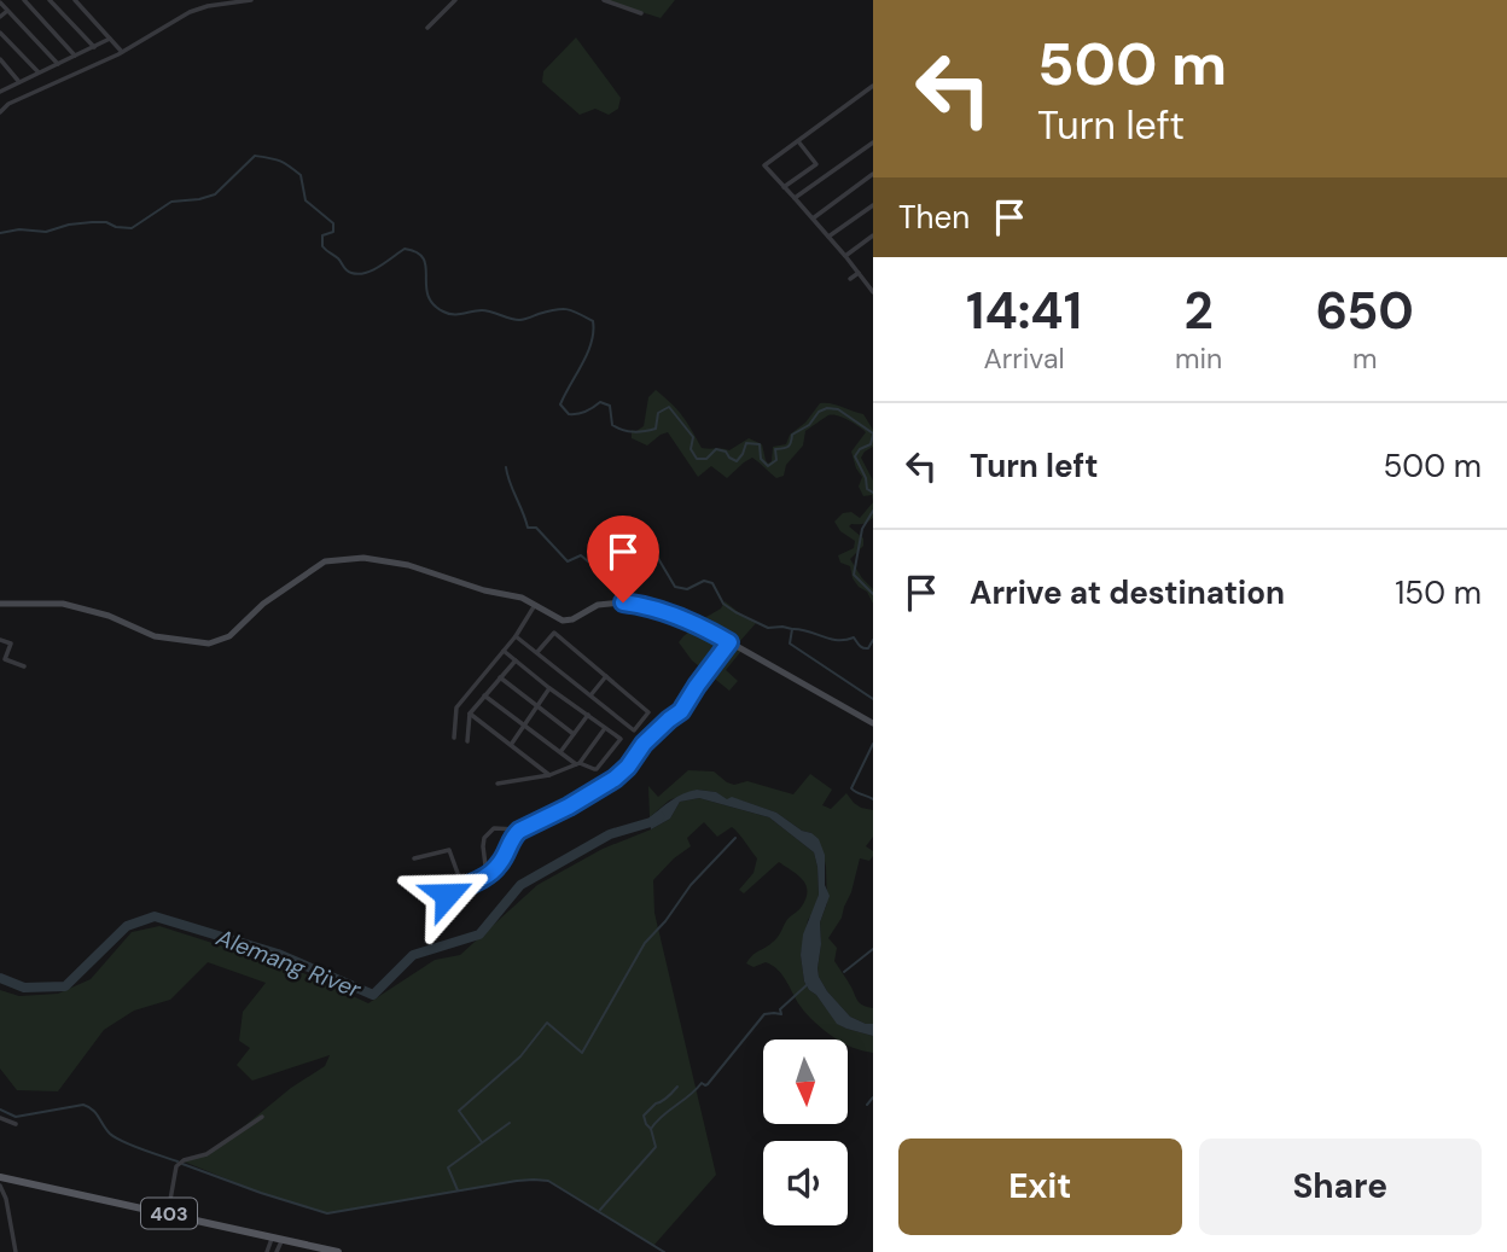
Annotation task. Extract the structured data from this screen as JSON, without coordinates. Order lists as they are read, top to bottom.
{
  "streets": {
    "main road": ["403"]
  },
  "water": ["Alemang River"],
  "north": "bottom",
  "page": {
    "turn": ["500 m", "Turn left"],
    "then": "Then",
    "eta": [
      "14:41",
      "Arrival",
      "2",
      "min",
      "650",
      "m"
    ],
    "list": [
      {
        "name": "Turn left",
        "value": "500 m"
      },
      {
        "name": "Arrive at destination",
        "value": "150 m"
      }
    ],
    "buttons": ["Exit", "Share"]
  }
}
